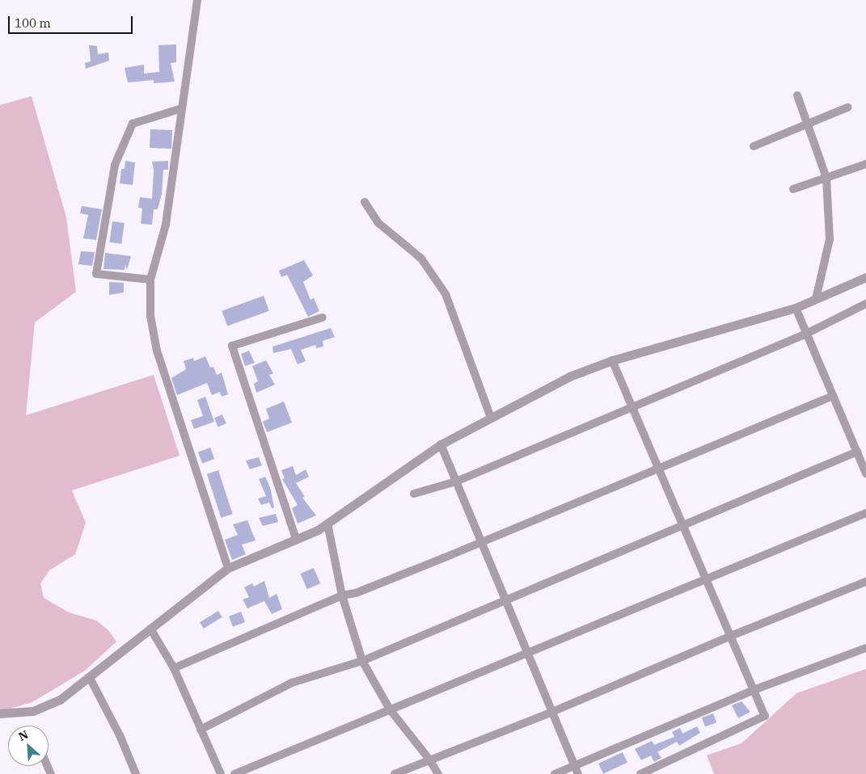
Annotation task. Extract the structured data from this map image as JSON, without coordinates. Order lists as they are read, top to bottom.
{
  "scale_bar": "100 m",
  "north": "top left"
}
